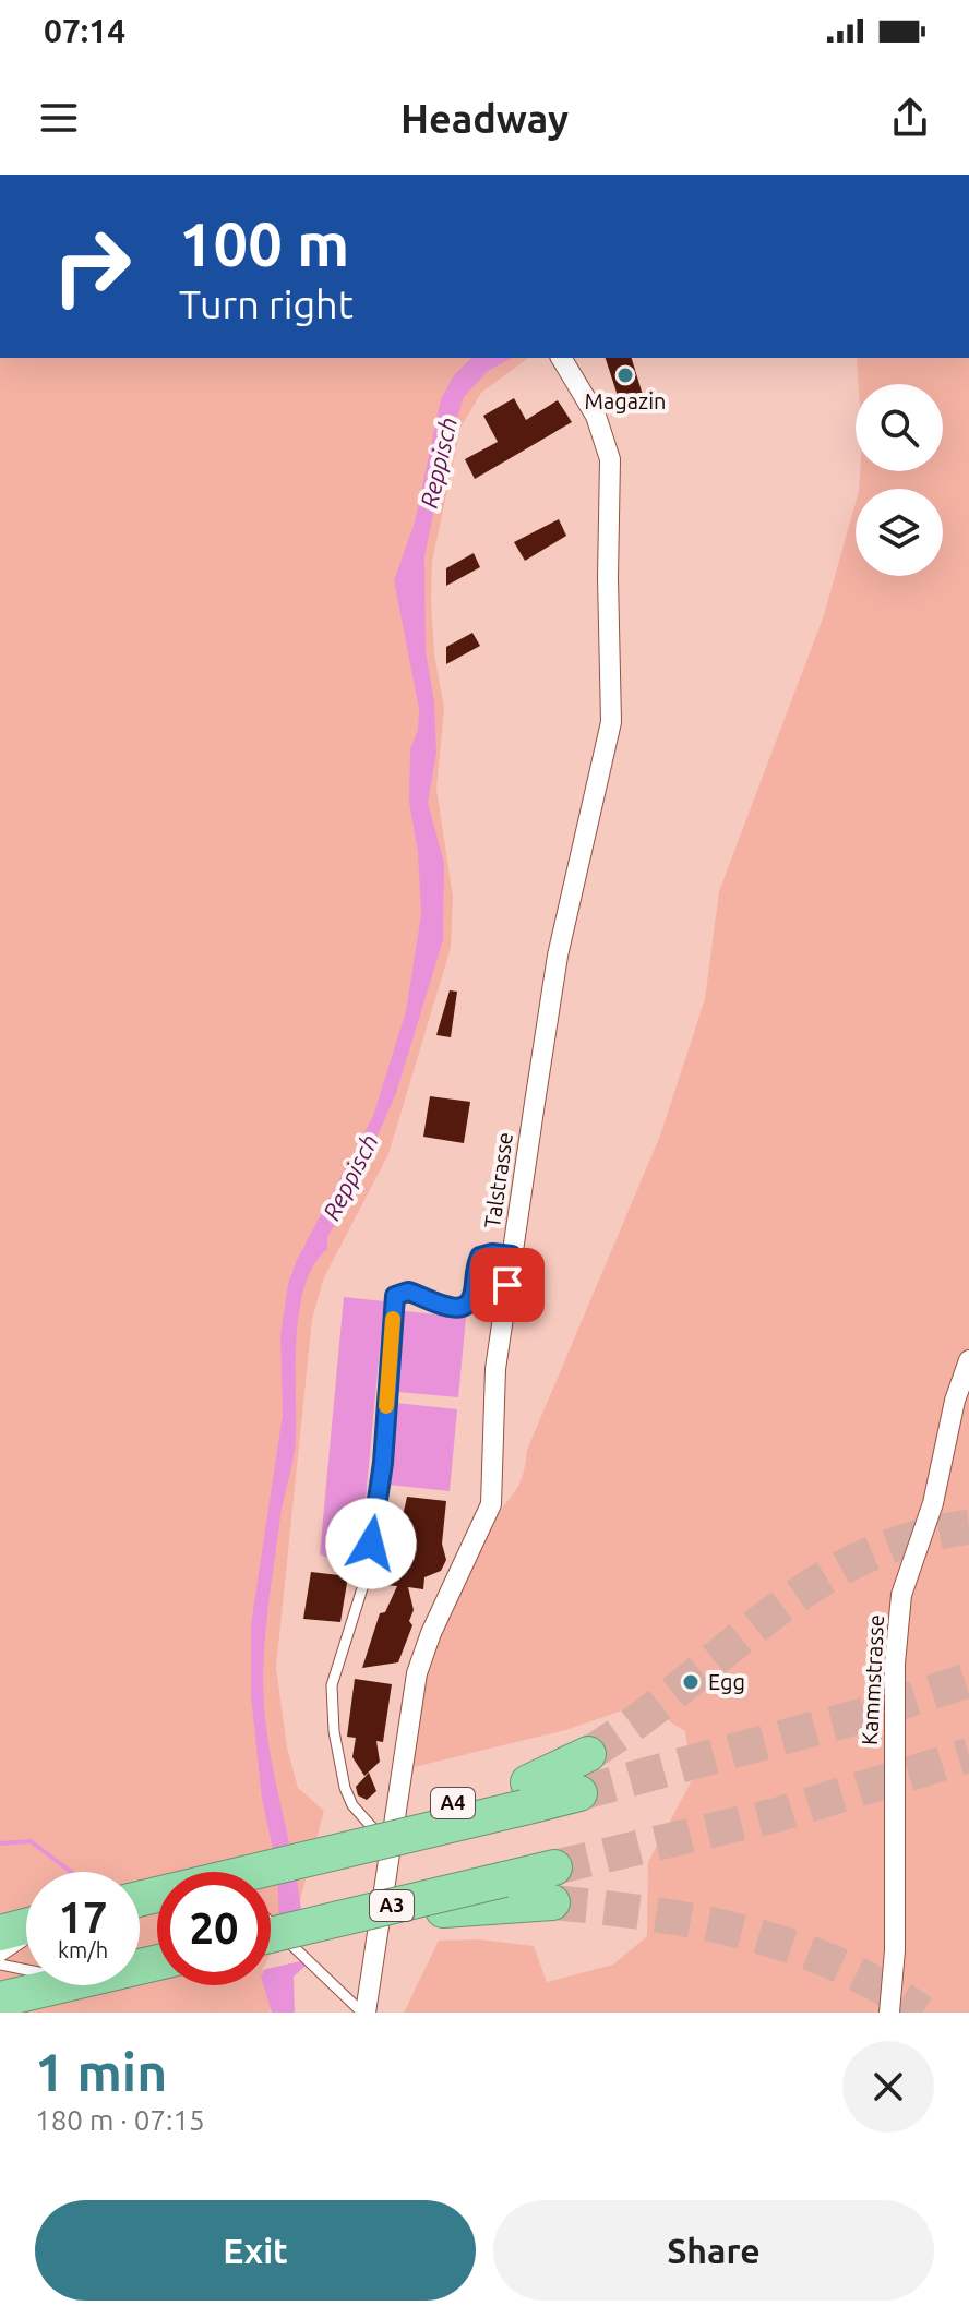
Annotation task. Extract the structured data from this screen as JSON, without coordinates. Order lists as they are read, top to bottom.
{
  "streets": {
    "highway": ["A3"],
    "street": ["Talstrasse", "Kammstrasse"]
  },
  "water": ["Reppisch"],
  "places": ["Magazin", "Egg"],
  "page": {
    "status": "07:14",
    "header": "Headway",
    "turn": ["100 m", "Turn right"],
    "speed": "17 km/h",
    "limit": "20",
    "heading": ["1 min", "180 m · 07:15"],
    "buttons": ["Exit", "Share"]
  }
}
